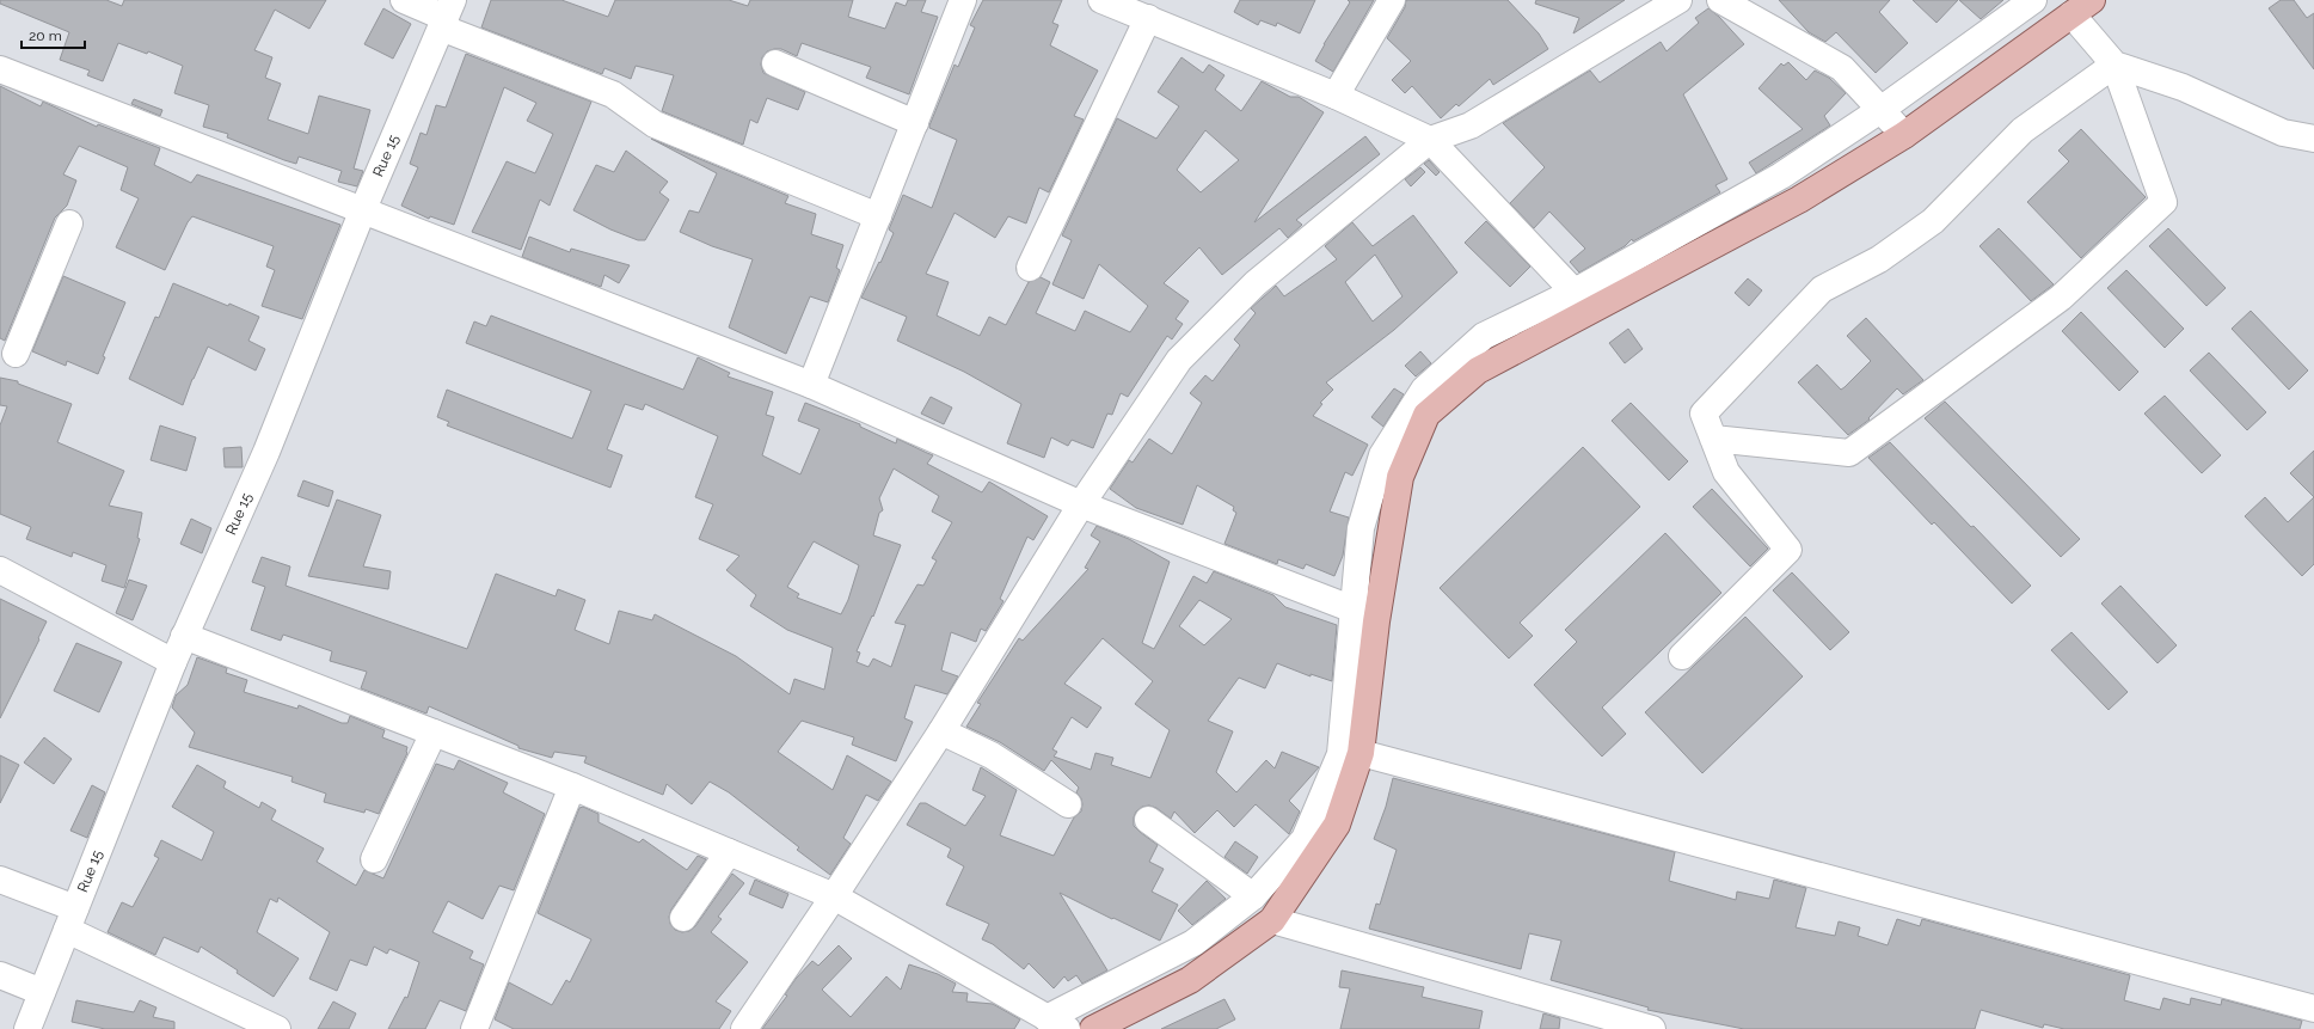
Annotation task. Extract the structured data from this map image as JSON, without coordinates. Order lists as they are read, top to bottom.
{
  "streets": {
    "street": ["Rue 15"]
  },
  "scale_bar": "20 m"
}
